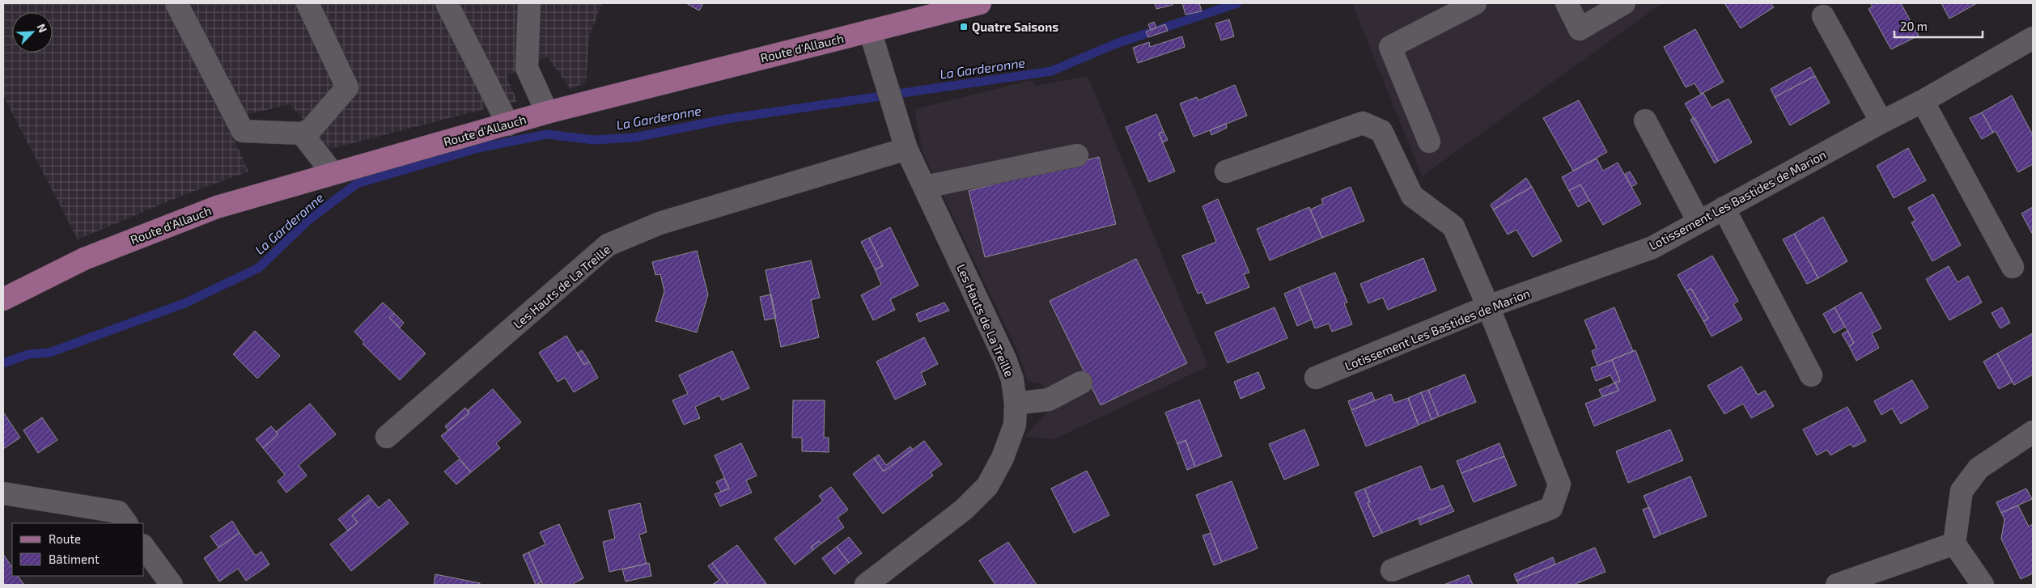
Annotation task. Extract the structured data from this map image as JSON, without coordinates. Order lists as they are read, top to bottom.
{
  "streets": {
    "main road": ["Route d'Allauch"],
    "street": ["Lotissement Les Bastides de Marion", "Les Hauts de La Treille"]
  },
  "crossings": [
    ["Route d'Allauch", "Les Hauts de La Treille"]
  ],
  "water": ["La Garderonne"],
  "places": {
    "transit": ["Quatre Saisons"]
  },
  "legend": ["Route", "Bâtiment"],
  "scale_bar": "20 m",
  "north": "top right"
}
